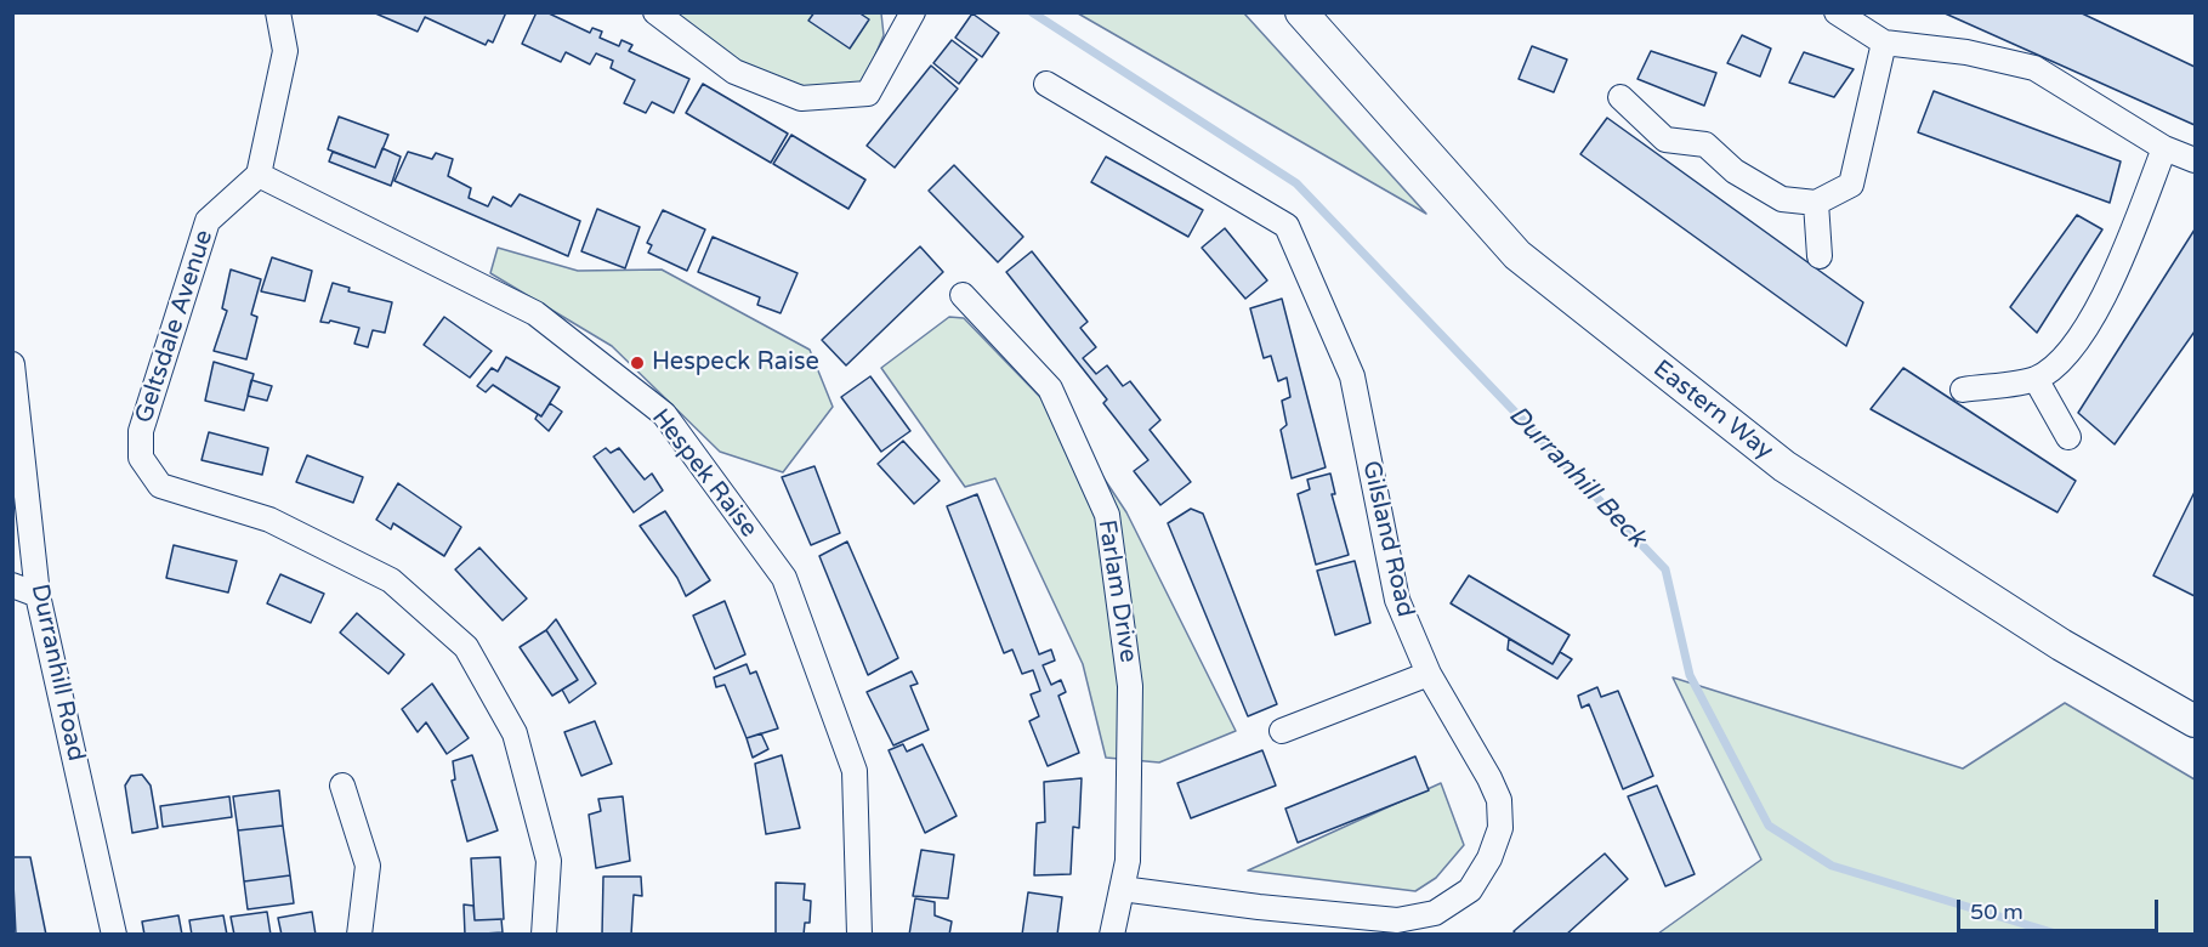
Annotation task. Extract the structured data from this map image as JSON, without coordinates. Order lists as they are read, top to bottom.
{
  "streets": {
    "street": [
      "Geltsdale Avenue",
      "Eastern Way",
      "Hespek Raise",
      "Gilsland Road",
      "Farlam Drive",
      "Durranhill Road"
    ]
  },
  "crossings": [
    ["Geltsdale Avenue", "Hespek Raise"],
    ["Gilsland Road", "Farlam Drive"]
  ],
  "water": ["Durranhill Beck"],
  "places": ["Hespeck Raise"],
  "scale_bar": "50 m"
}
